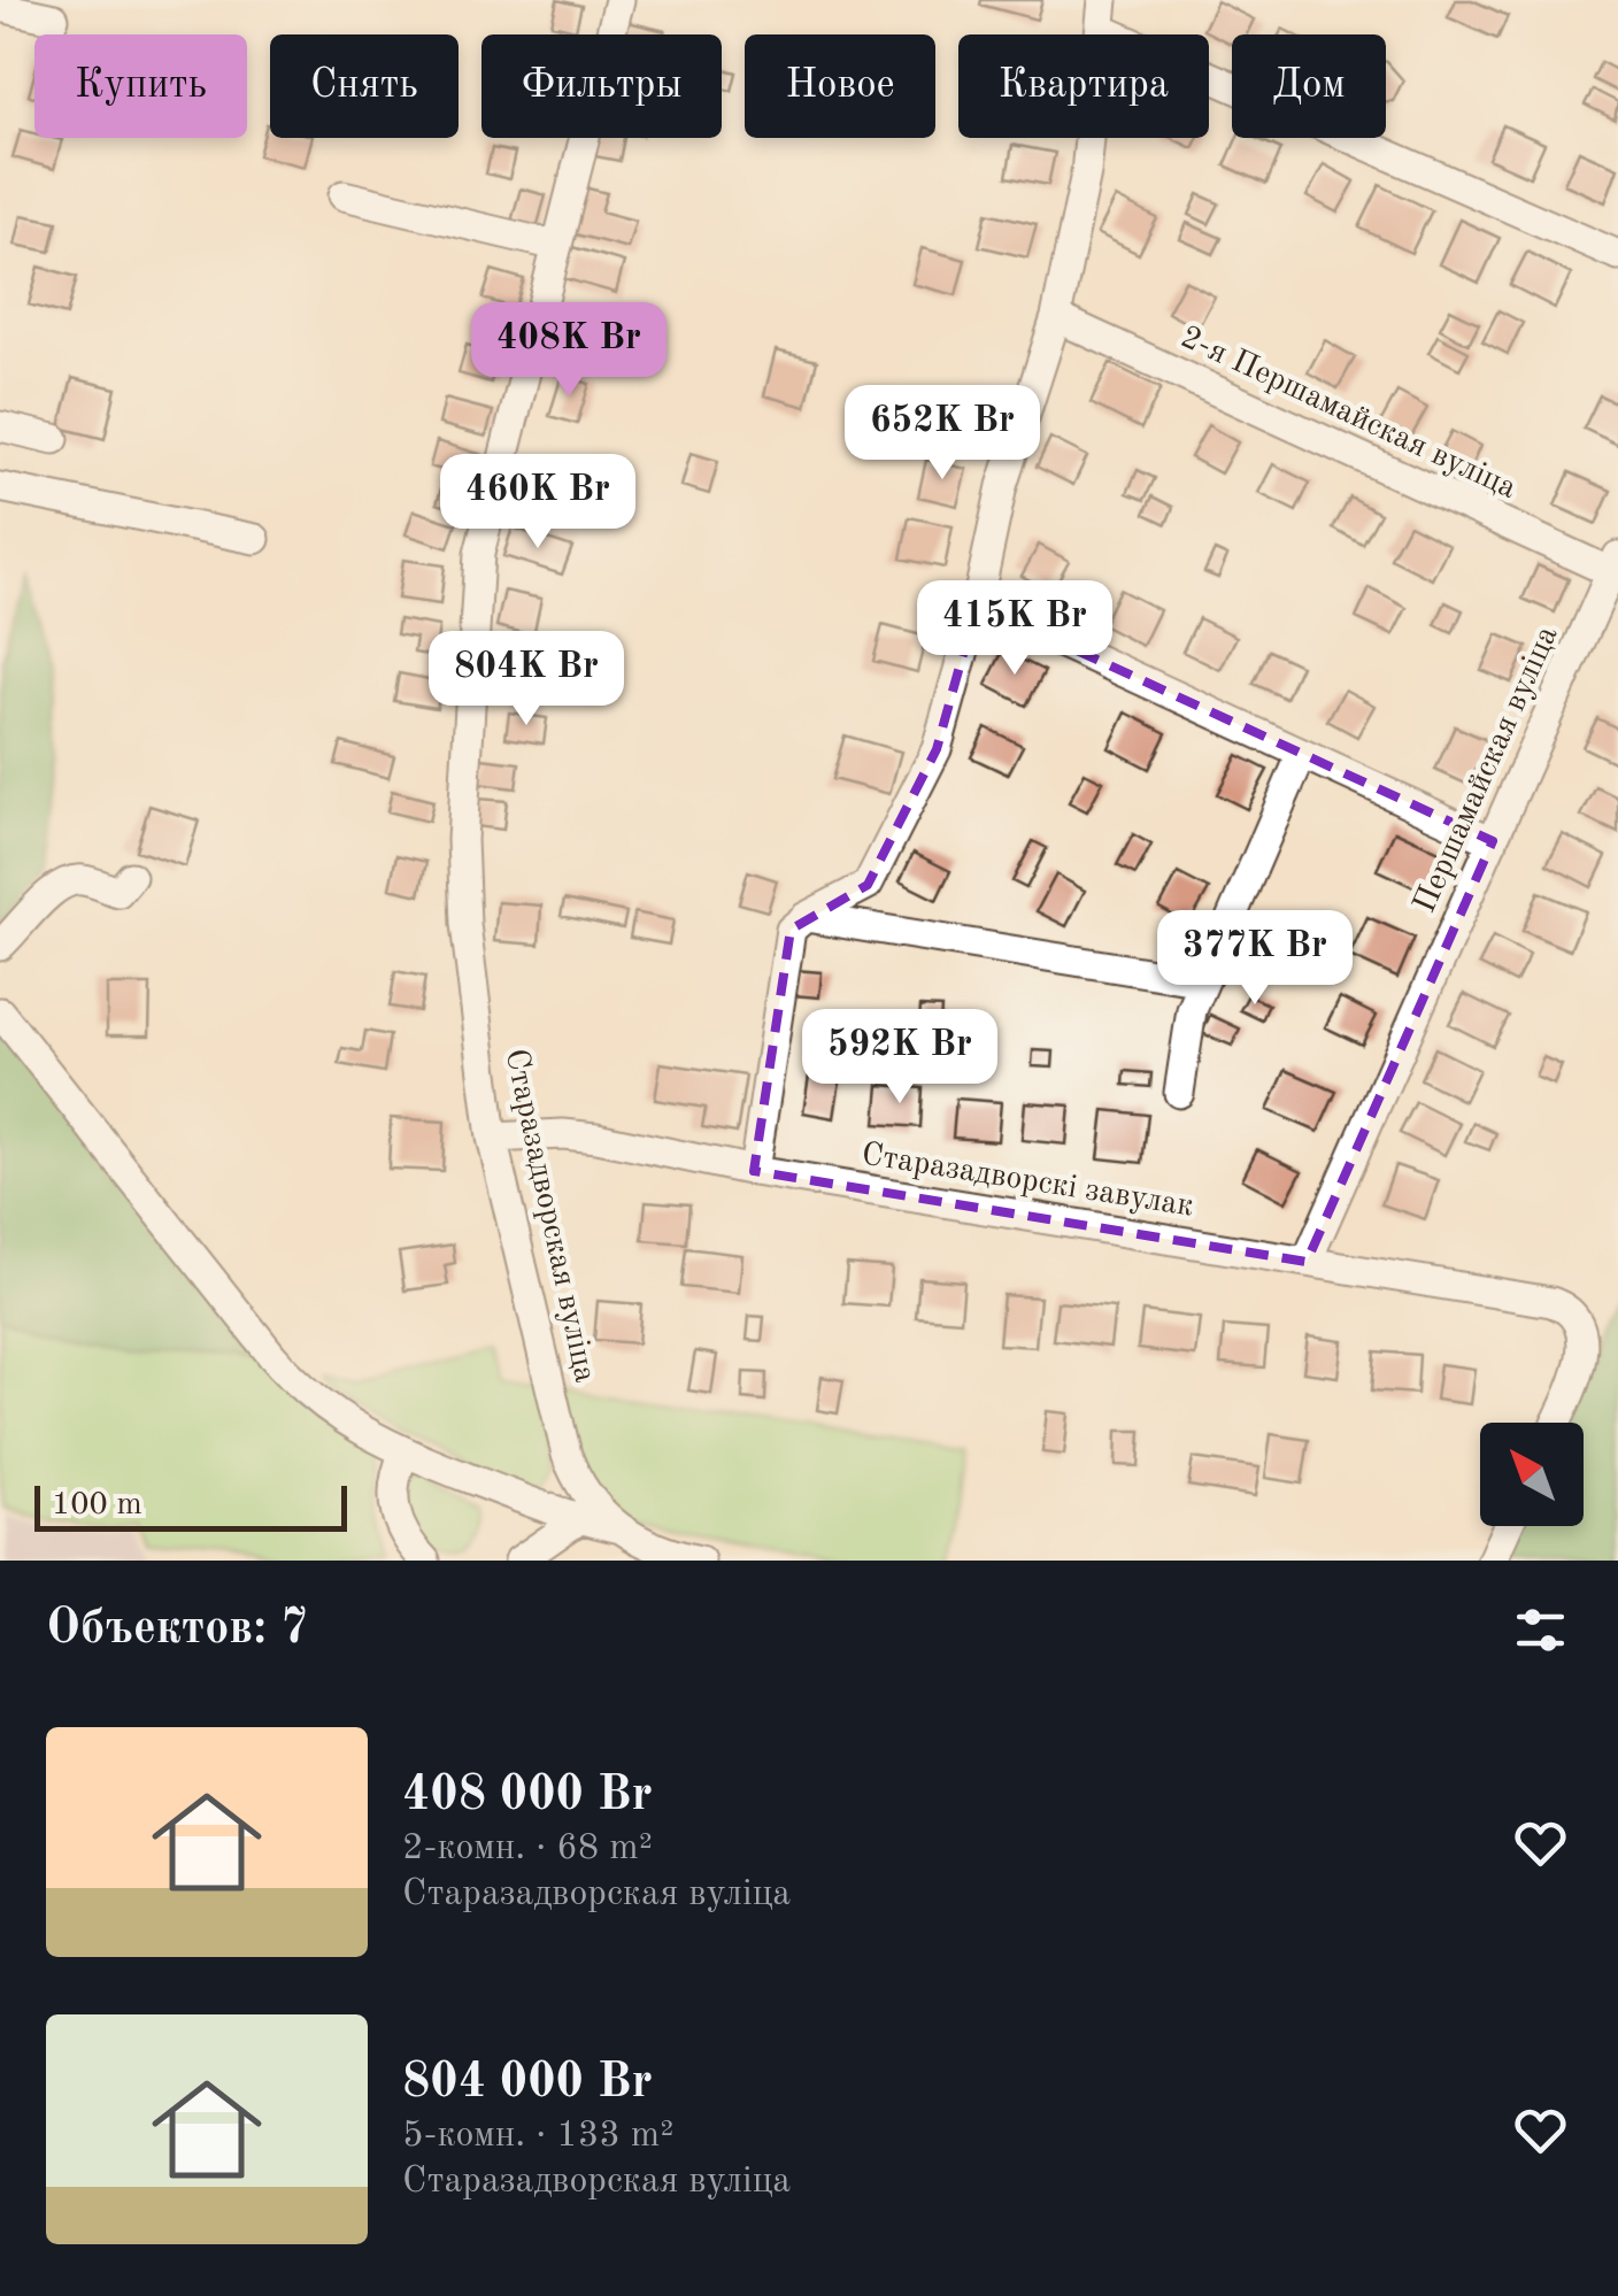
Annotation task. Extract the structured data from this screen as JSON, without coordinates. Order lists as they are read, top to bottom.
{
  "streets": {
    "street": [
      "2-я Першамайская вуліца",
      "Першамайская вуліца",
      "Старазадворскі завулак",
      "Старазадворская вуліца"
    ]
  },
  "crossings": [
    ["2-я Першамайская вуліца", "Першамайская вуліца"],
    ["Першамайская вуліца", "Старазадворскі завулак"],
    ["Старазадворскі завулак", "Старазадворская вуліца"]
  ],
  "scale_bar": "100 m",
  "north": "top left",
  "page": {
    "chip": [
      "Купить",
      "Снять",
      "Фильтры",
      "Новое",
      "Квартира",
      "Дом"
    ],
    "price": [
      "408K Br",
      "652K Br",
      "460K Br",
      "415K Br",
      "804K Br",
      "377K Br",
      "592K Br"
    ],
    "scale": "100 m",
    "heading": "Объектов: 7",
    "list": [
      {
        "name": "408 000 Br",
        "note": "2-комн. · 68 m² · Старазадворская вуліца"
      },
      {
        "name": "804 000 Br",
        "note": "5-комн. · 133 m² · Старазадворская вуліца"
      }
    ]
  }
}
